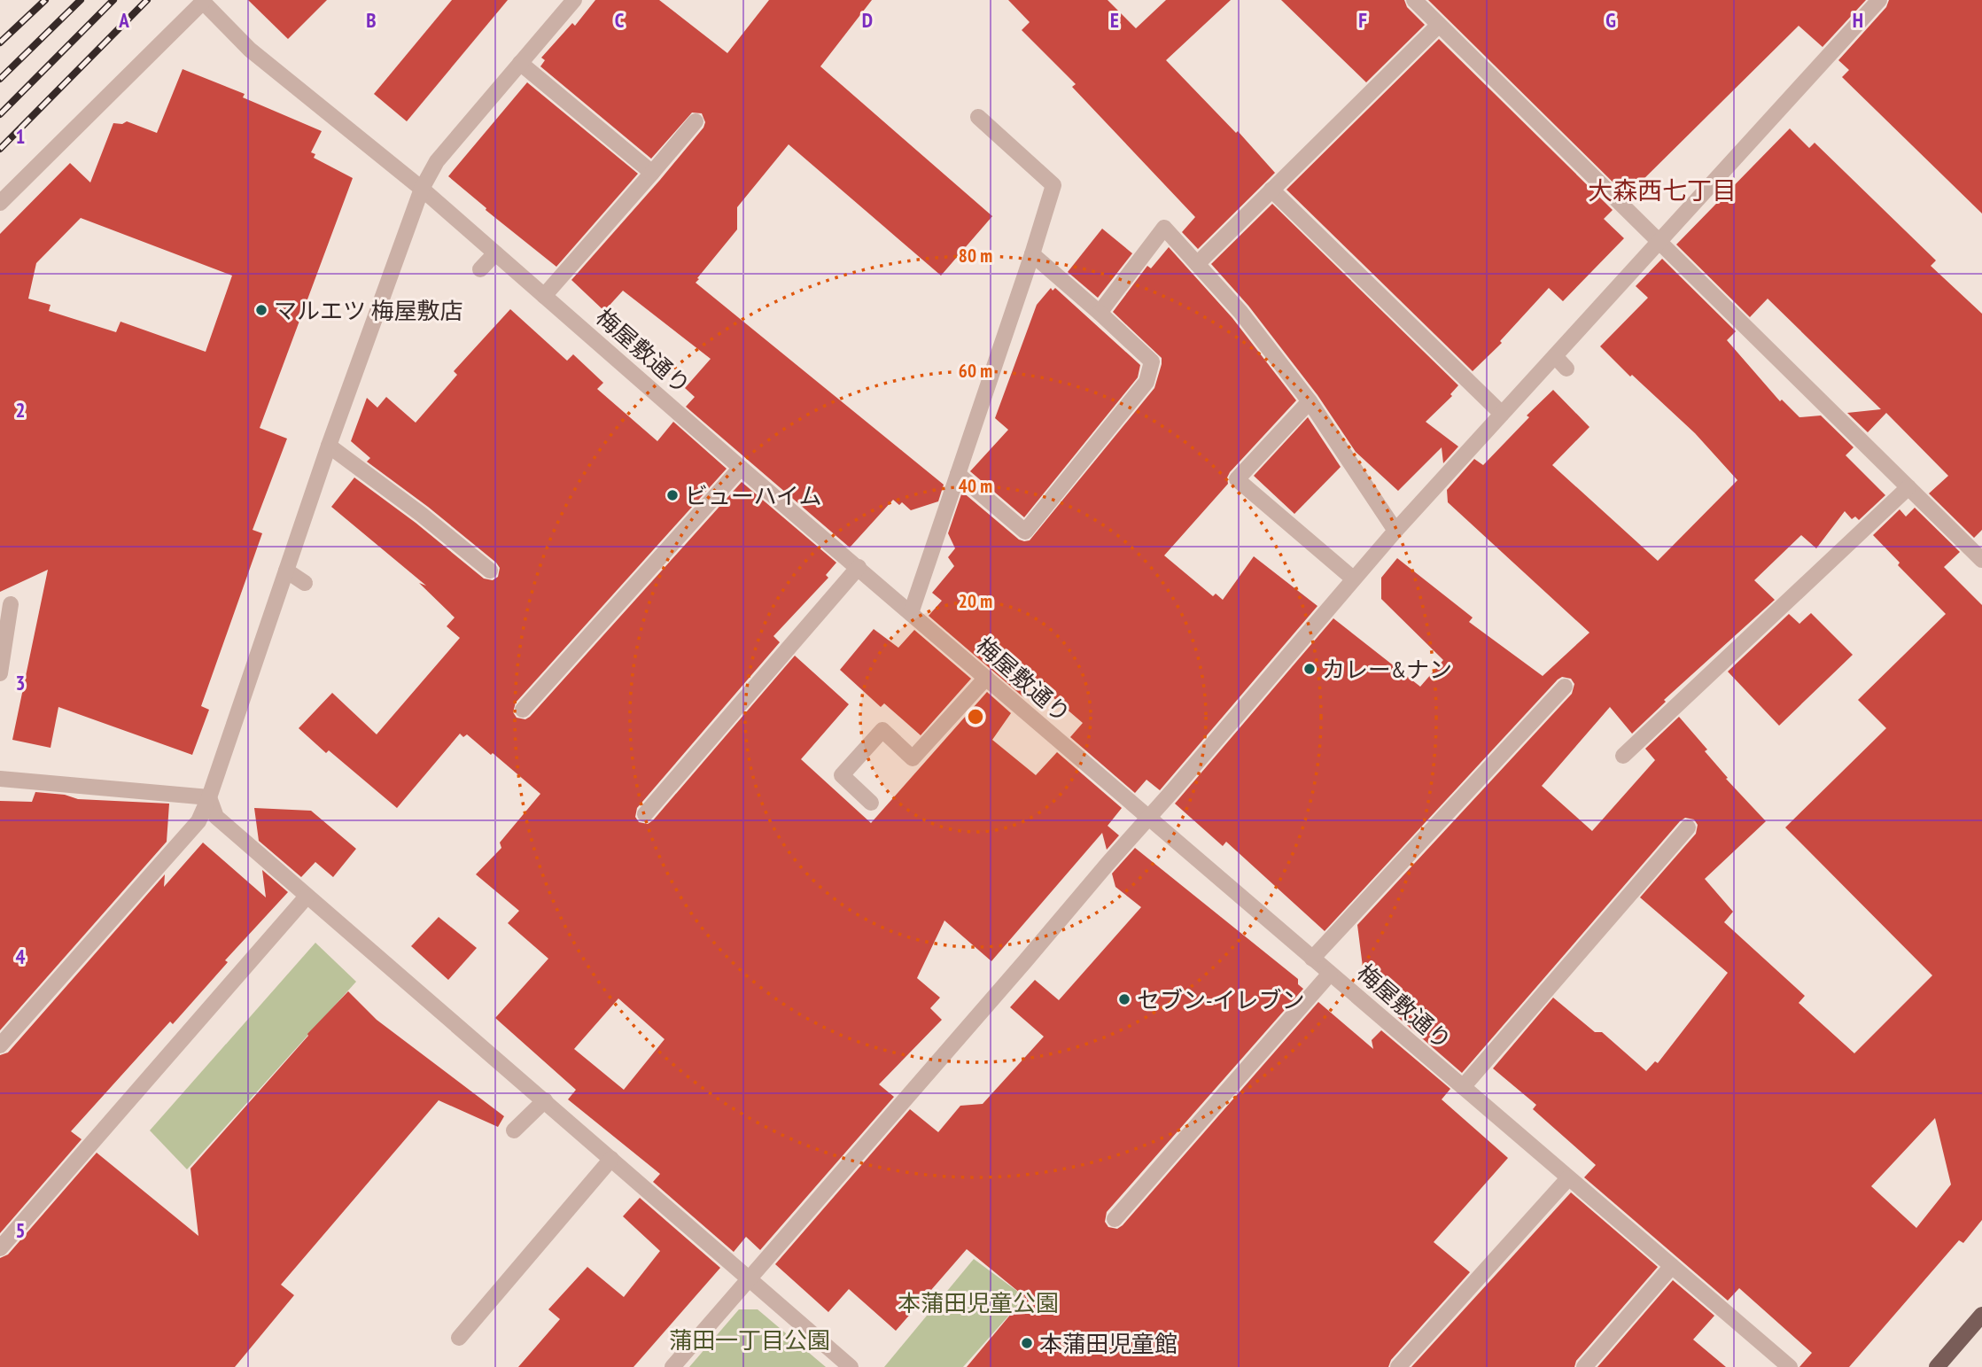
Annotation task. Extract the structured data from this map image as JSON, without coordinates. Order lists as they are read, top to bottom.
{
  "streets": {
    "street": ["梅屋敷通り"]
  },
  "districts": ["大森西七丁目"],
  "parks": ["本蒲田児童公園", "蒲田一丁目公園"],
  "places": [
    "マルエツ 梅屋敷店",
    "ビューハイム",
    "カレー&ナン",
    "セブン-イレブン",
    "本蒲田児童館"
  ],
  "grid": {
    "columns": [
      "A",
      "B",
      "C",
      "D",
      "E",
      "F",
      "G",
      "H"
    ],
    "rows": [
      "1",
      "2",
      "3",
      "4",
      "5"
    ]
  },
  "rings": [
    "80 m",
    "60 m",
    "40 m",
    "20 m"
  ]
}
